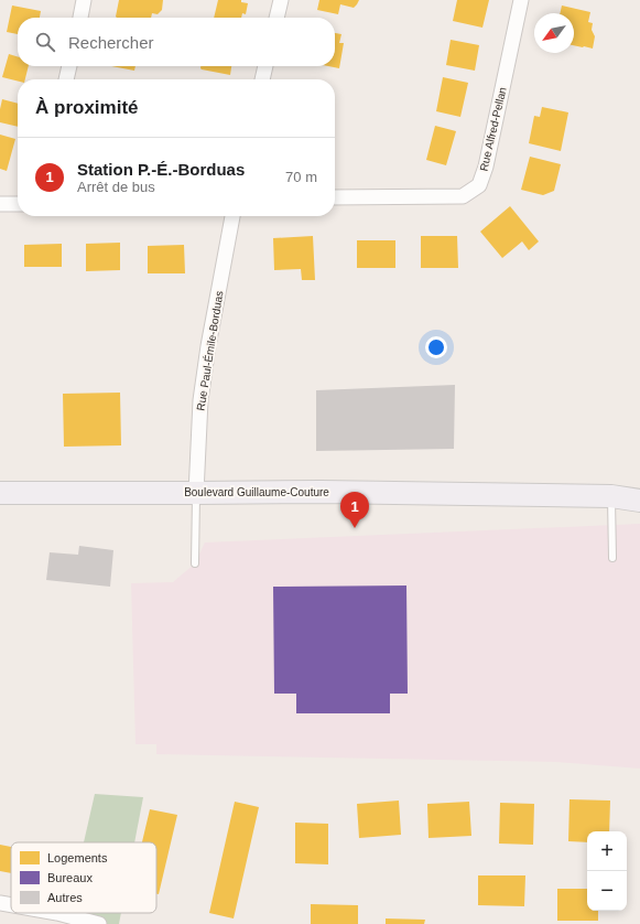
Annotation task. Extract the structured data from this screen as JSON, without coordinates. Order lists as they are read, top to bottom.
{
  "streets": {
    "main road": ["Boulevard Guillaume-Couture"],
    "street": ["Rue Alfred-Pellan", "Rue Paul-Émile-Borduas"]
  },
  "crossings": [
    ["Rue Paul-Émile-Borduas", "Boulevard Guillaume-Couture"]
  ],
  "legend": ["Logements", "Bureaux", "Autres"],
  "north": "bottom left",
  "page": {
    "search": "Rechercher",
    "heading": "À proximité",
    "list": [
      {
        "mark": "1",
        "name": "Station P.-É.-Borduas",
        "note": "Arrêt de bus",
        "value": "70 m"
      }
    ],
    "pins": "1",
    "map_buttons": ["+", "−"]
  }
}
